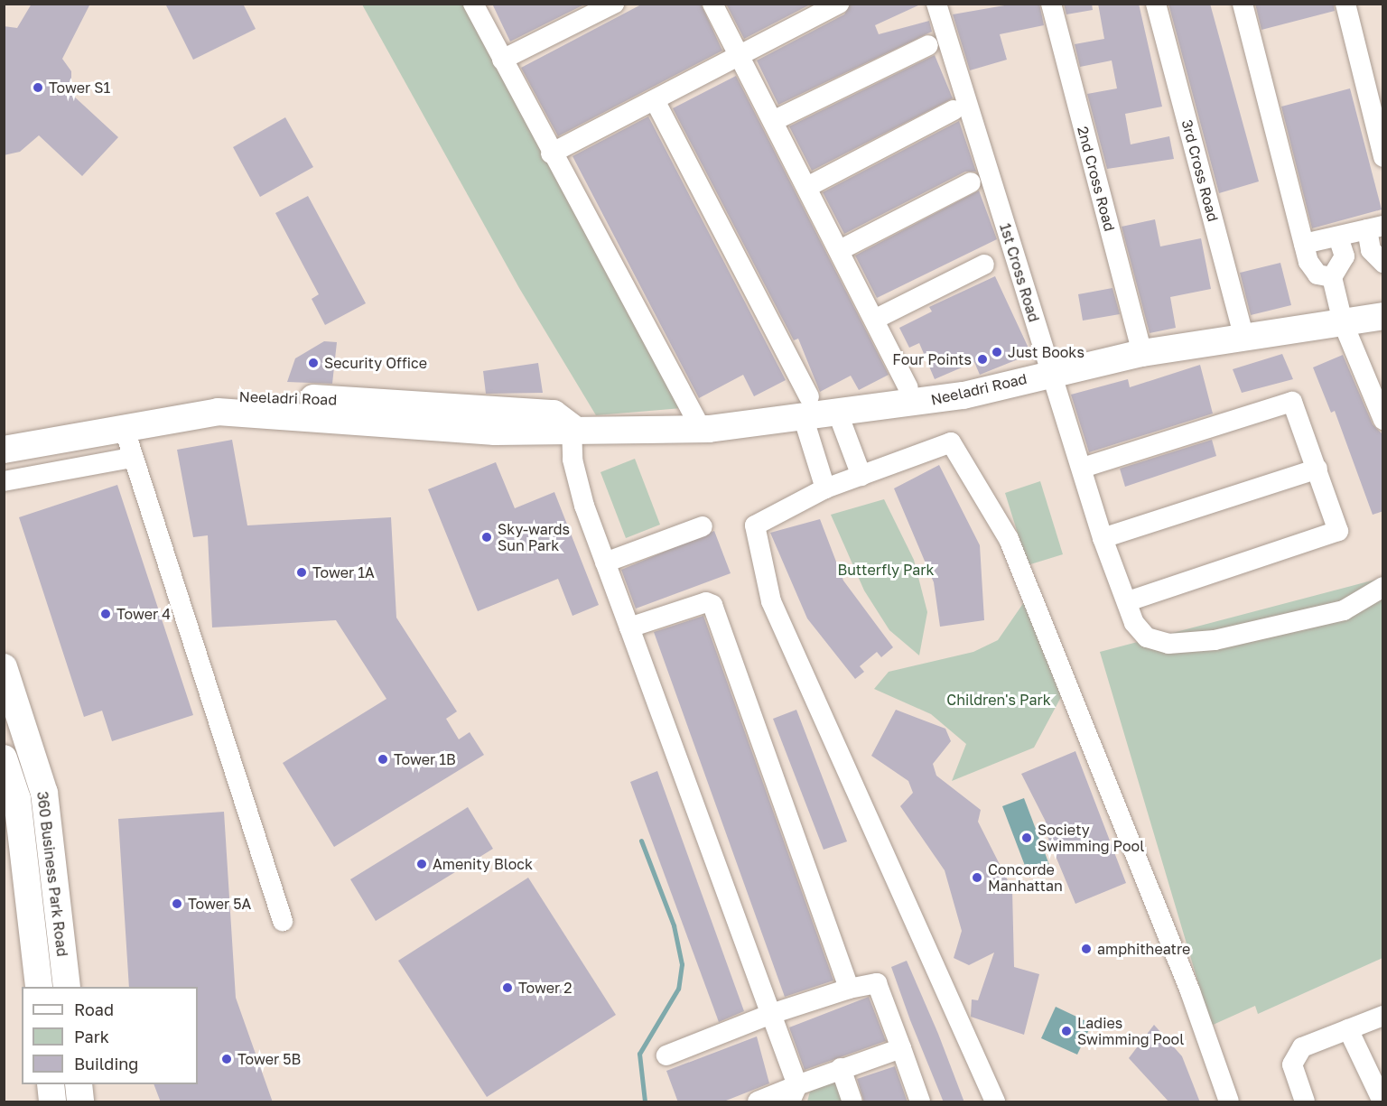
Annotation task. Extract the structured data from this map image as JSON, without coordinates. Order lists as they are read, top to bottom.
{
  "streets": {
    "main road": ["Neeladri Road", "360 Business Park Road"],
    "street": ["3rd Cross Road", "2nd Cross Road", "1st Cross Road"]
  },
  "crossings": [
    ["3rd Cross Road", "Neeladri Road"],
    ["2nd Cross Road", "Neeladri Road"],
    ["1st Cross Road", "Neeladri Road"]
  ],
  "parks": ["Butterfly Park", "Children's Park"],
  "places": [
    "Tower S1",
    "Just Books",
    "Four Points",
    "Security Office",
    "Sky-wards Sun Park",
    "Tower 1A",
    "Tower 4",
    "Tower 1B",
    "Society Swimming Pool",
    "Amenity Block",
    "Concorde Manhattan",
    "Tower 5A",
    "amphitheatre",
    "Tower 2",
    "Ladies Swimming Pool",
    "Tower 5B"
  ],
  "legend": ["Road", "Park", "Building"]
}
